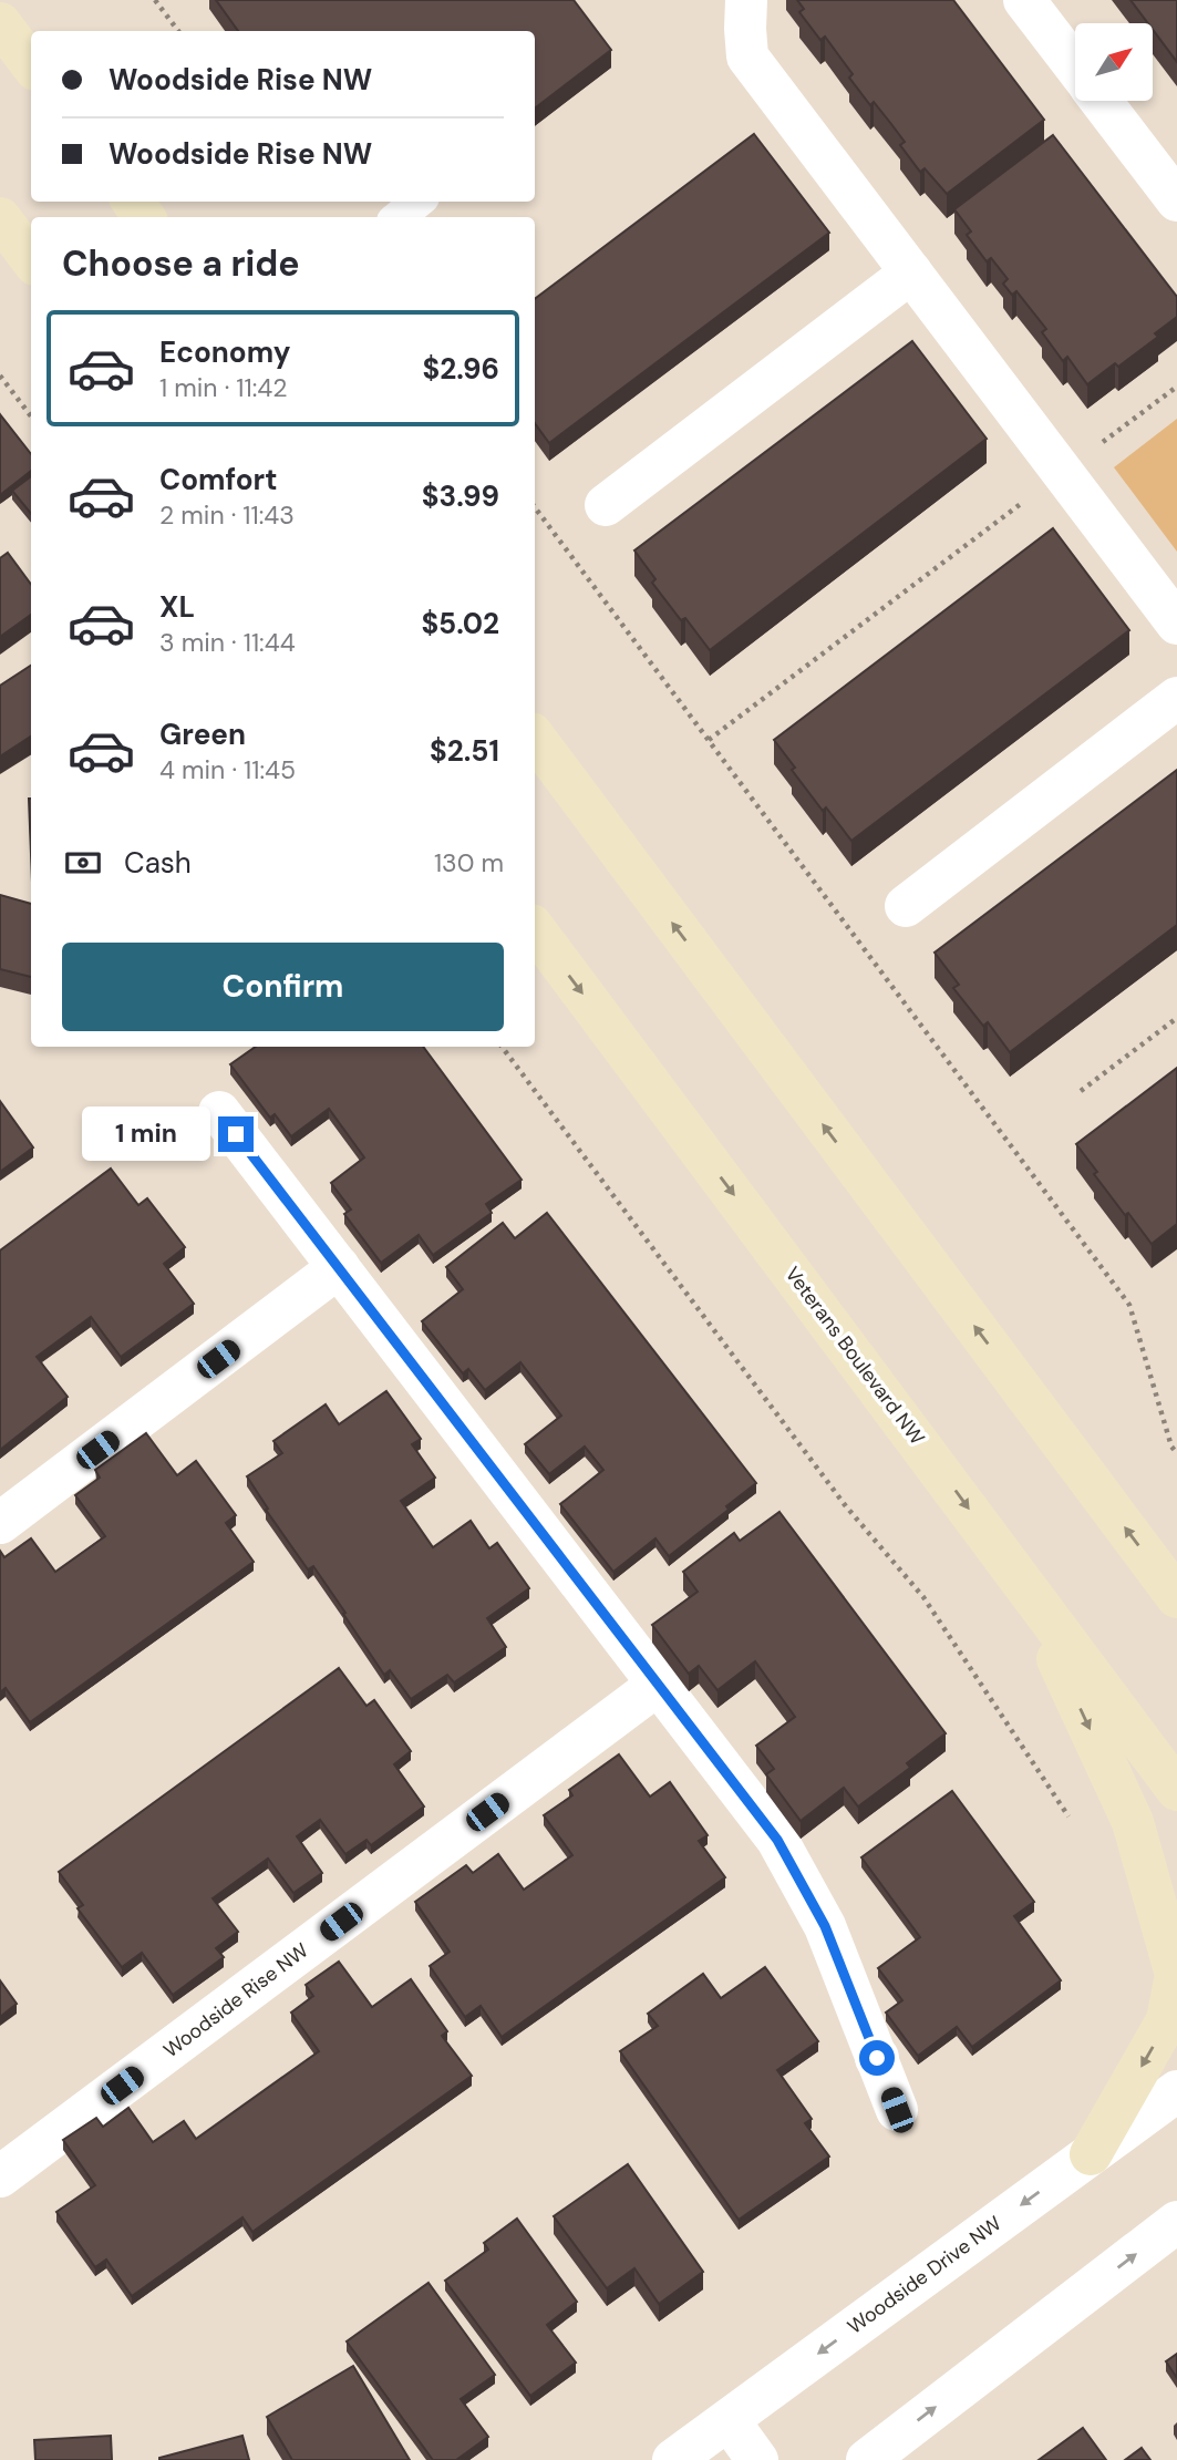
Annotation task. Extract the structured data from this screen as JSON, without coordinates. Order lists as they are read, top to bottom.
{
  "streets": {
    "main road": ["Veterans Boulevard NW"],
    "street": ["Woodside Rise NW", "Woodside Drive NW"]
  },
  "north": "top right",
  "page": {
    "banner": ["Woodside Rise NW", "Woodside Rise NW"],
    "heading": "Choose a ride",
    "list": [
      {
        "name": "Economy",
        "note": "1 min · 11:42",
        "value": "$2.96"
      },
      {
        "name": "Comfort",
        "note": "2 min · 11:43",
        "value": "$3.99"
      },
      {
        "name": "XL",
        "note": "3 min · 11:44",
        "value": "$5.02"
      },
      {
        "name": "Green",
        "note": "4 min · 11:45",
        "value": "$2.51"
      }
    ],
    "pay": ["Cash", "130 m"],
    "buttons": "Confirm",
    "bubble": "1 min"
  }
}
